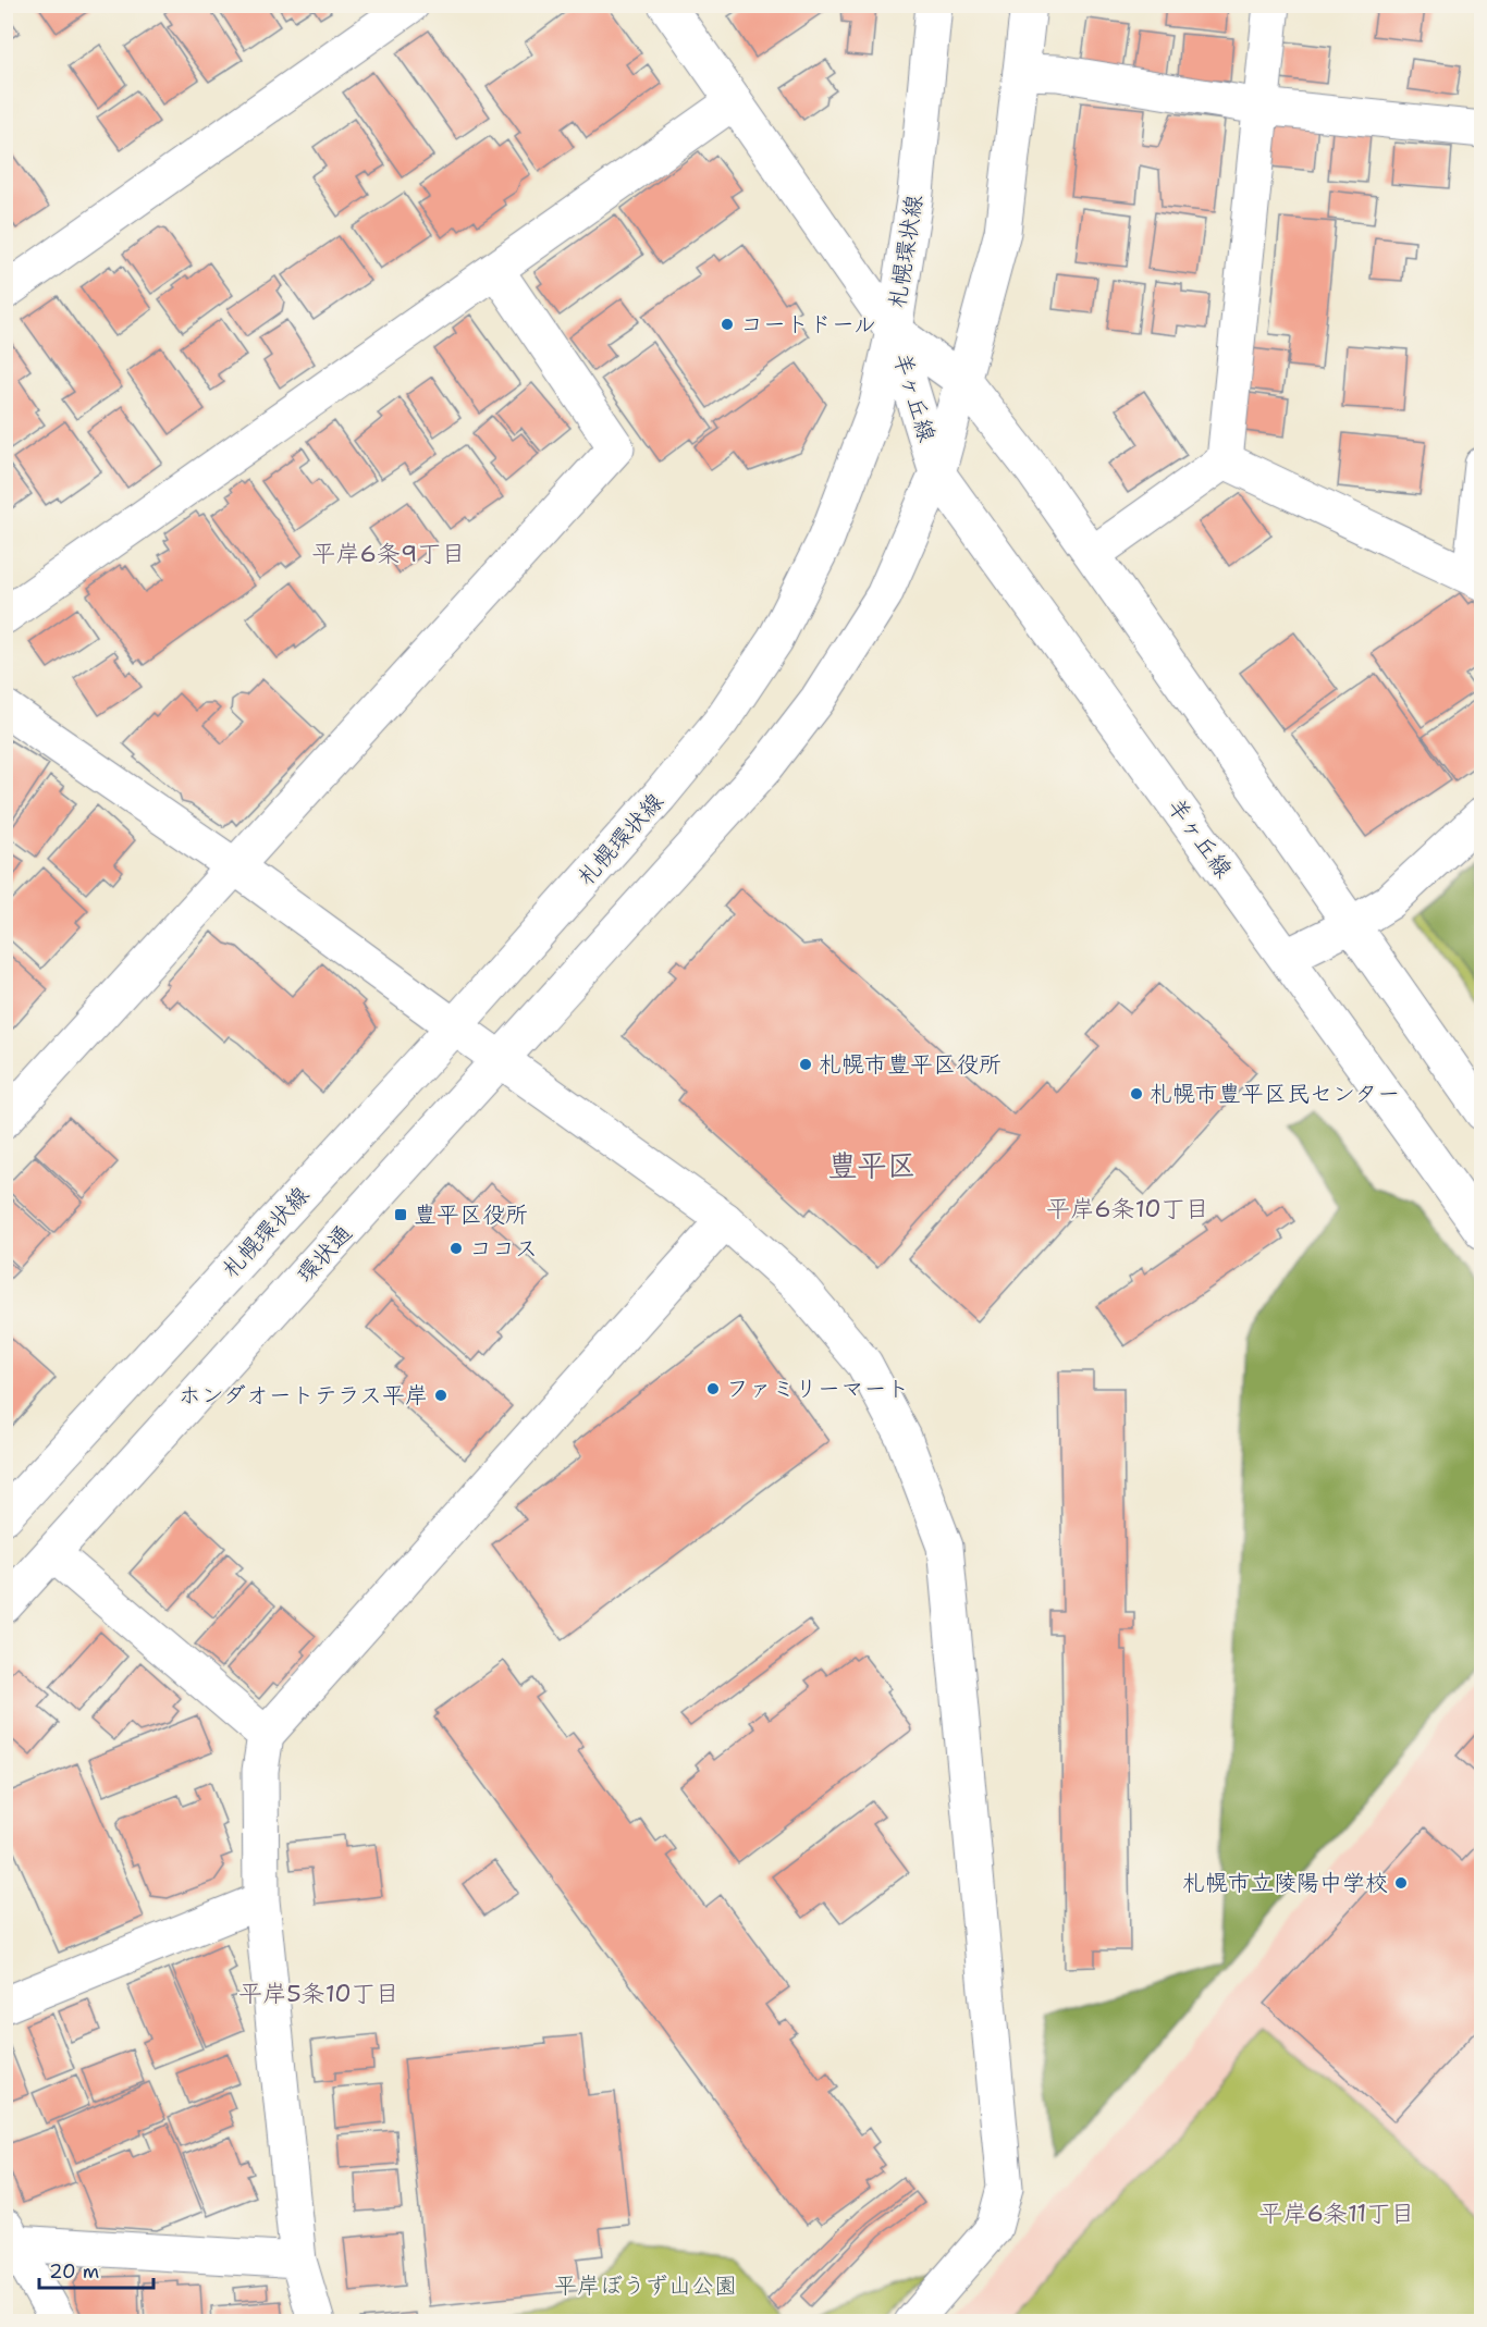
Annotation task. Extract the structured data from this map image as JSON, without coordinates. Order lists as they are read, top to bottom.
{
  "streets": {
    "street": ["札幌環状線", "羊ヶ丘線", "環状通"]
  },
  "crossings": [
    ["札幌環状線", "羊ヶ丘線"]
  ],
  "districts": [
    "平岸6条9丁目",
    "豊平区",
    "平岸6条10丁目",
    "平岸5条10丁目",
    "平岸6条11丁目"
  ],
  "parks": ["平岸ぼうず山公園"],
  "places": {
    "other": [
      "コートドール",
      "札幌市豊平区役所",
      "札幌市豊平区民センター",
      "ココス",
      "ファミリーマート",
      "ホンダオートテラス平岸",
      "札幌市立陵陽中学校"
    ],
    "transit": ["豊平区役所"]
  },
  "scale_bar": "20 m"
}
